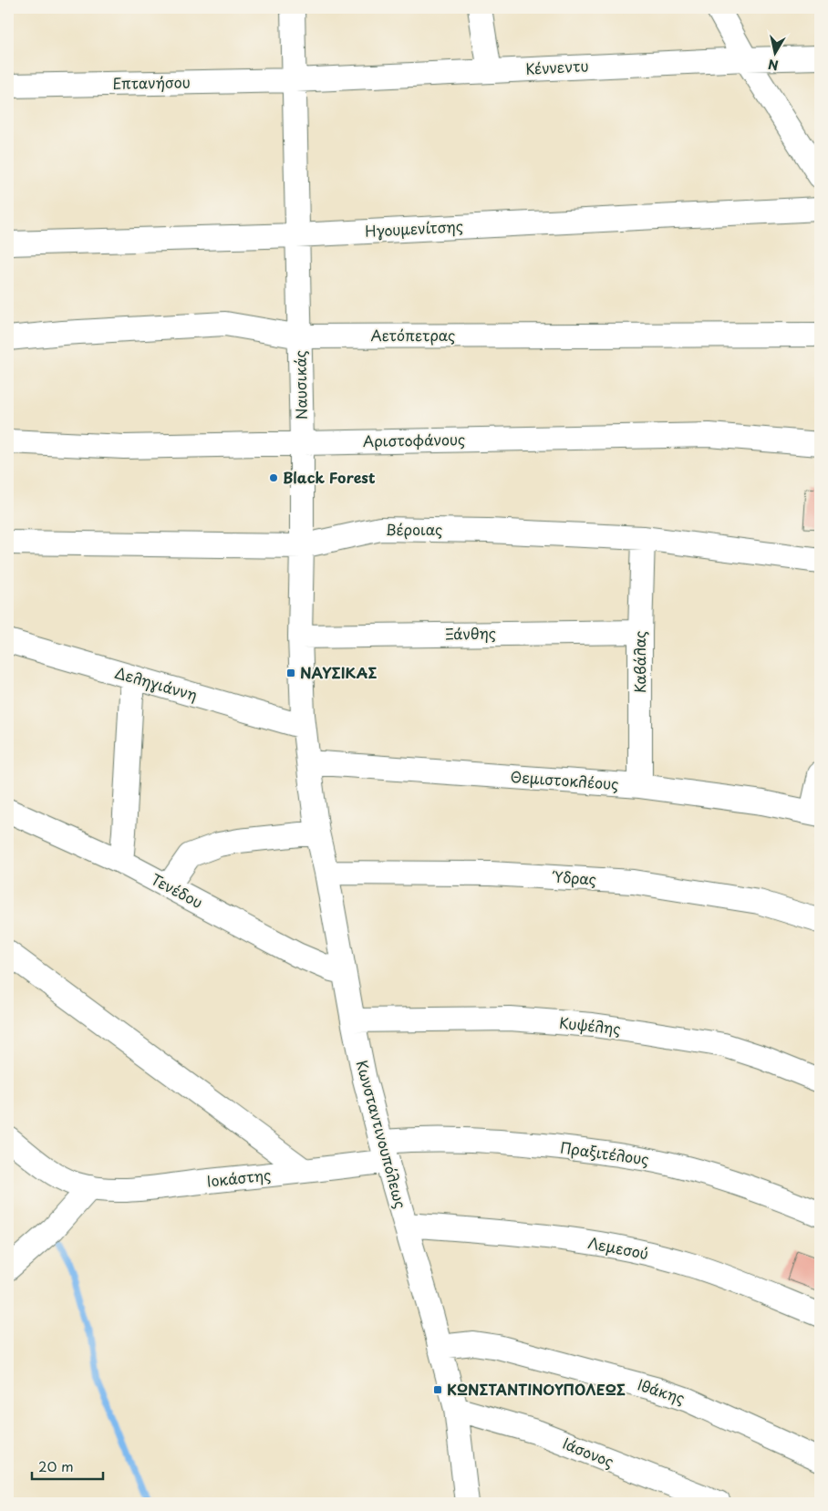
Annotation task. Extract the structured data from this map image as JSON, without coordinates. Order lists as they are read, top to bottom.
{
  "streets": {
    "street": [
      "Κέννεντυ",
      "Επτανήσου",
      "Ηγουμενίτσης",
      "Αετόπετρας",
      "Ναυσικάς",
      "Αριστοφάνους",
      "Βέροιας",
      "Ξάνθης",
      "Καβάλας",
      "Δεληγιάννη",
      "Θεμιστοκλέους",
      "Ύδρας",
      "Τενέδου",
      "Κυψέλης",
      "Κωνσταντινουπόλεως",
      "Πραξιτέλους",
      "Ιοκάστης",
      "Λεμεσού",
      "Ιθάκης",
      "Ιάσονος"
    ]
  },
  "crossings": [
    ["Κέννεντυ", "Επτανήσου"],
    ["Κέννεντυ", "Ναυσικάς"],
    ["Επτανήσου", "Ναυσικάς"],
    ["Ηγουμενίτσης", "Ναυσικάς"],
    ["Αετόπετρας", "Ναυσικάς"],
    ["Ναυσικάς", "Αριστοφάνους"],
    ["Ναυσικάς", "Βέροιας"],
    ["Ναυσικάς", "Ξάνθης"],
    ["Ναυσικάς", "Δεληγιάννη"],
    ["Ναυσικάς", "Θεμιστοκλέους"],
    ["Ναυσικάς", "Κωνσταντινουπόλεως"],
    ["Βέροιας", "Καβάλας"],
    ["Ξάνθης", "Καβάλας"],
    ["Καβάλας", "Θεμιστοκλέους"],
    ["Θεμιστοκλέους", "Κωνσταντινουπόλεως"],
    ["Ύδρας", "Κωνσταντινουπόλεως"],
    ["Τενέδου", "Κωνσταντινουπόλεως"],
    ["Κυψέλης", "Κωνσταντινουπόλεως"],
    ["Κωνσταντινουπόλεως", "Πραξιτέλους"],
    ["Κωνσταντινουπόλεως", "Ιοκάστης"],
    ["Κωνσταντινουπόλεως", "Λεμεσού"],
    ["Κωνσταντινουπόλεως", "Ιθάκης"],
    ["Κωνσταντινουπόλεως", "Ιάσονος"],
    ["Πραξιτέλους", "Ιοκάστης"]
  ],
  "places": {
    "other": ["Black Forest"],
    "transit": ["ΝΑΥΣΙΚΑΣ", "ΚΩΝΣΤΑΝΤΙΝΟΥΠΟΛΕΩΣ"]
  },
  "scale_bar": "20 m",
  "north": "bottom"
}
